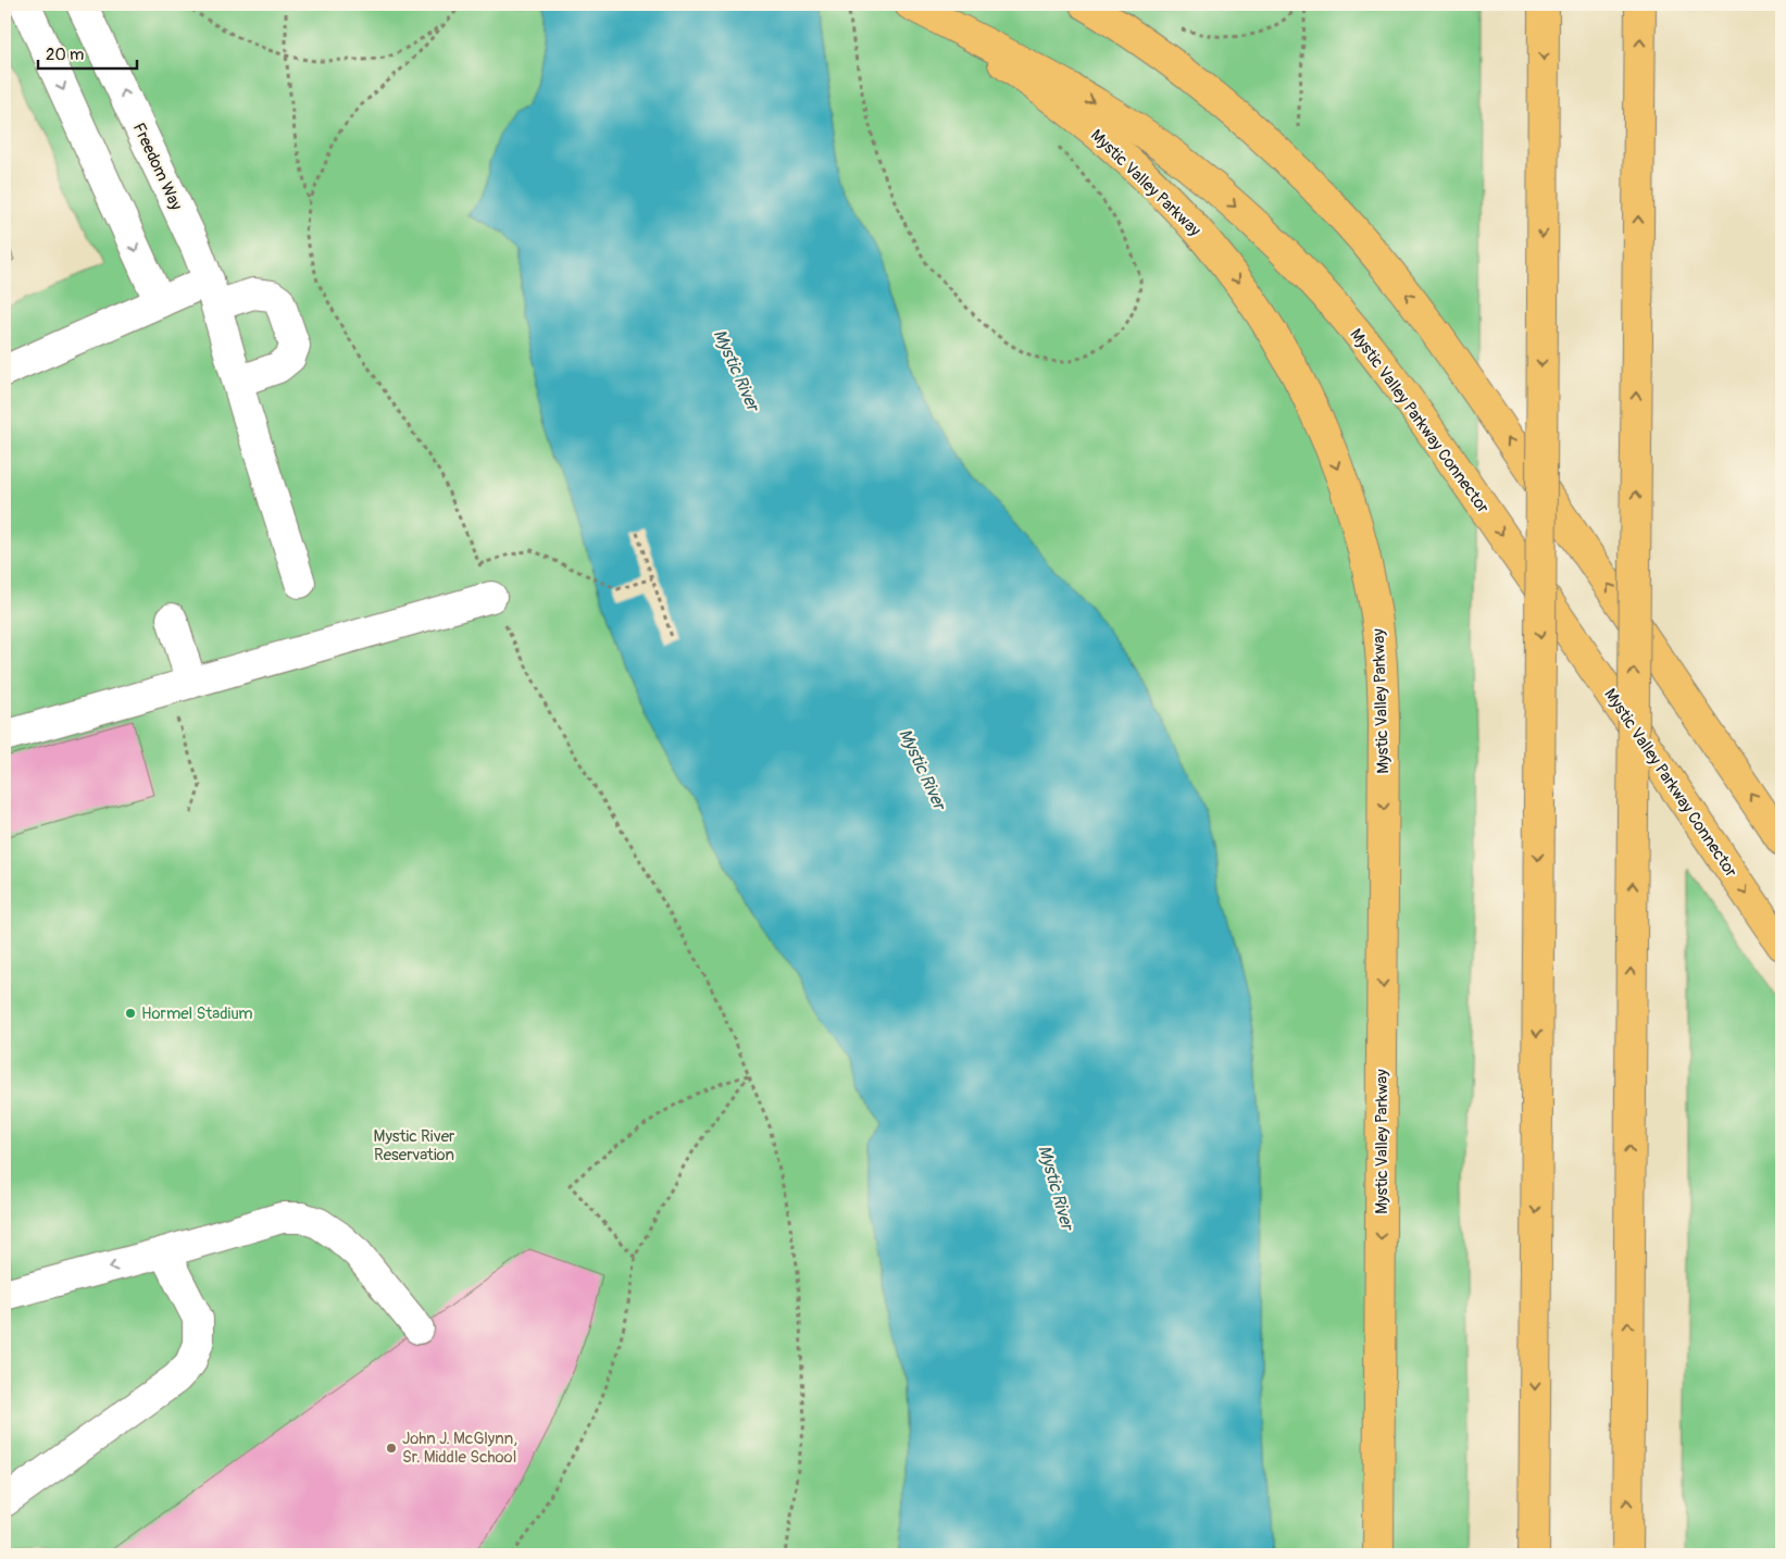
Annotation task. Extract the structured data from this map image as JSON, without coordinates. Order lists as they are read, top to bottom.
{
  "streets": {
    "main road": ["Mystic Valley Parkway", "Mystic Valley Parkway Connector"],
    "street": ["Freedom Way"]
  },
  "crossings": [
    ["Mystic Valley Parkway", "Mystic Valley Parkway Connector"]
  ],
  "water": ["Mystic River"],
  "parks": ["Mystic River Reservation"],
  "places": ["Hormel Stadium", "John J. McGlynn, Sr. Middle School"],
  "scale_bar": "20 m"
}
